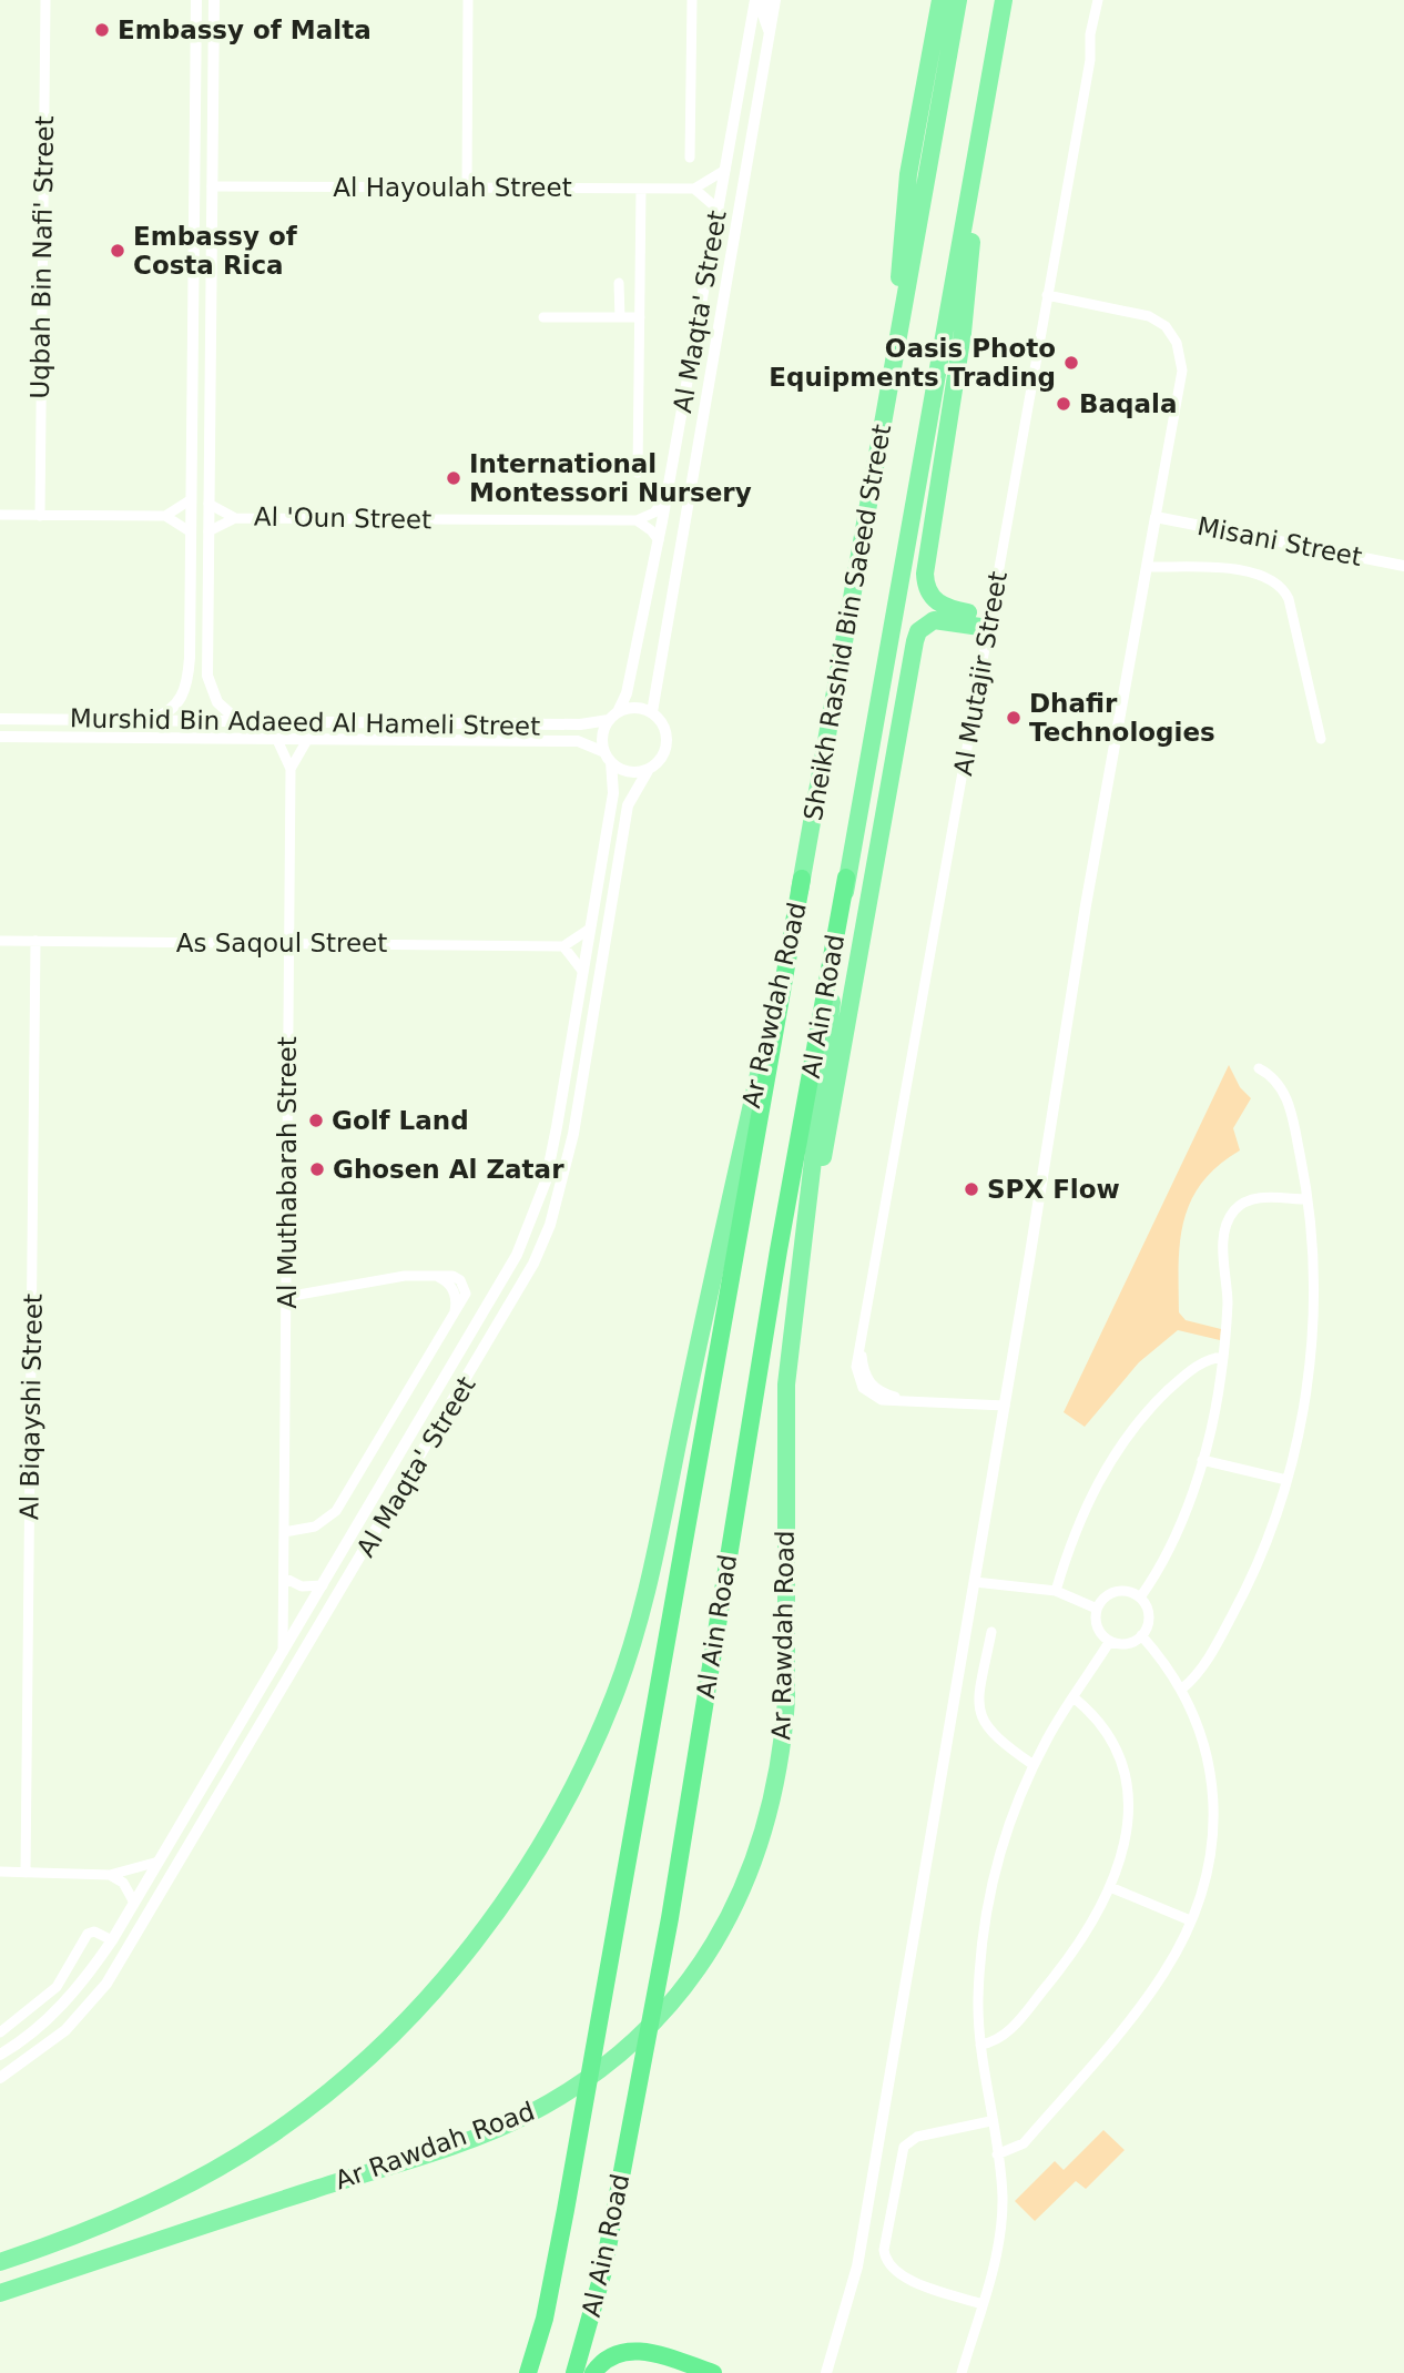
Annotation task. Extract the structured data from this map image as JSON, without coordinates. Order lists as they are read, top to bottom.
{
  "streets": {
    "highway": ["Sheikh Rashid Bin Saeed Street", "Ar Rawdah Road", "Al Ain Road"],
    "street": [
      "Al Hayoulah Street",
      "Uqbah Bin Nafi' Street",
      "Al Maqta' Street",
      "Al 'Oun Street",
      "Misani Street",
      "Al Mutajir Street",
      "Murshid Bin Adaeed Al Hameli Street",
      "As Saqoul Street",
      "Al Muthabarah Street",
      "Al Biqayshi Street"
    ]
  },
  "crossings": [
    ["Al Maqta' Street", "Murshid Bin Adaeed Al Hameli Street"],
    ["Al Maqta' Street", "Al Muthabarah Street"],
    ["Sheikh Rashid Bin Saeed Street", "Ar Rawdah Road"],
    ["Sheikh Rashid Bin Saeed Street", "Al Ain Road"],
    ["Murshid Bin Adaeed Al Hameli Street", "Al Muthabarah Street"],
    ["As Saqoul Street", "Al Muthabarah Street"],
    ["As Saqoul Street", "Al Biqayshi Street"],
    ["Ar Rawdah Road", "Al Ain Road"]
  ],
  "places": [
    "Embassy of Malta",
    "Embassy of Costa Rica",
    "Oasis Photo Equipments Trading",
    "Baqala",
    "International Montessori Nursery",
    "Dhafir Technologies",
    "Golf Land",
    "Ghosen Al Zatar",
    "SPX Flow"
  ]
}
